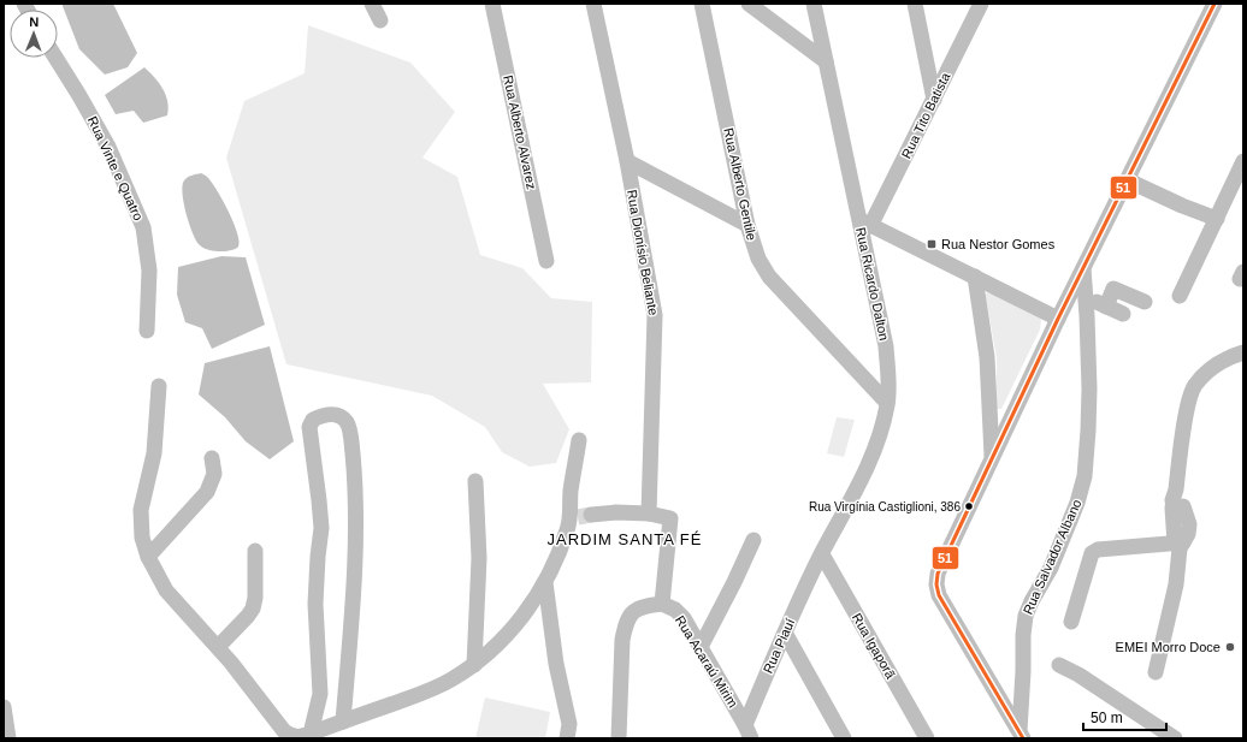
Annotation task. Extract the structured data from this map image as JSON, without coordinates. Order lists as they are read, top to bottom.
{
  "streets": {
    "street": [
      "Rua Tito Batista",
      "Rua Alberto Alvarez",
      "Rua Vinte e Quatro",
      "Rua Alberto Gentile",
      "Rua Dionísio Beliante",
      "Rua Ricardo Dalton",
      "Rua Salvador Albano",
      "Rua Piauí",
      "Rua Igaporã",
      "Rua Acaraú Mirim"
    ]
  },
  "crossings": [
    ["Rua Tito Batista", "Rua Ricardo Dalton"],
    ["Rua Alberto Gentile", "Rua Ricardo Dalton"],
    ["Rua Dionísio Beliante", "Rua Acaraú Mirim"],
    ["Rua Ricardo Dalton", "Rua Piauí"],
    ["Rua Ricardo Dalton", "Rua Igaporã"],
    ["Rua Piauí", "Rua Igaporã"],
    ["Rua Piauí", "Rua Acaraú Mirim"]
  ],
  "districts": ["JARDIM SANTA FÉ"],
  "places": {
    "transit": ["Rua Nestor Gomes"],
    "other": ["Rua Virgínia Castiglioni, 386", "EMEI Morro Doce"]
  },
  "lines": ["transit line 51"],
  "scale_bar": "50 m",
  "north": "top"
}
